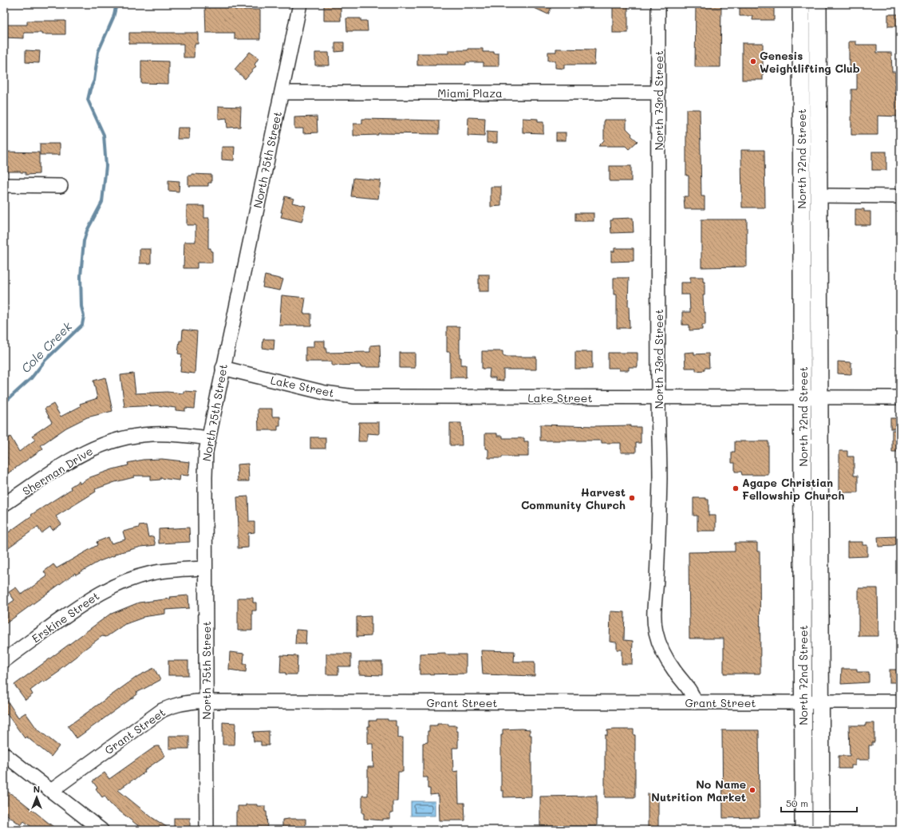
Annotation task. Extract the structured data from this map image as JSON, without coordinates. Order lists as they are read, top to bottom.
{
  "streets": {
    "main road": ["North 72nd Street"],
    "street": [
      "Miami Plaza",
      "North 73rd Street",
      "North 75th Street",
      "Lake Street",
      "Sherman Drive",
      "Erskine Street",
      "Grant Street"
    ]
  },
  "crossings": [
    ["Miami Plaza", "North 73rd Street"],
    ["Miami Plaza", "North 75th Street"],
    ["North 73rd Street", "Lake Street"],
    ["North 73rd Street", "Grant Street"],
    ["North 72nd Street", "Lake Street"],
    ["North 72nd Street", "Grant Street"],
    ["North 75th Street", "Lake Street"],
    ["North 75th Street", "Sherman Drive"],
    ["North 75th Street", "Erskine Street"],
    ["North 75th Street", "Grant Street"]
  ],
  "water": ["Cole Creek"],
  "places": [
    "Genesis Weightlifting Club",
    "Agape Christian Fellowship Church",
    "Harvest Community Church",
    "No Name Nutrition Market"
  ],
  "scale_bar": "50 m",
  "north": "top"
}
